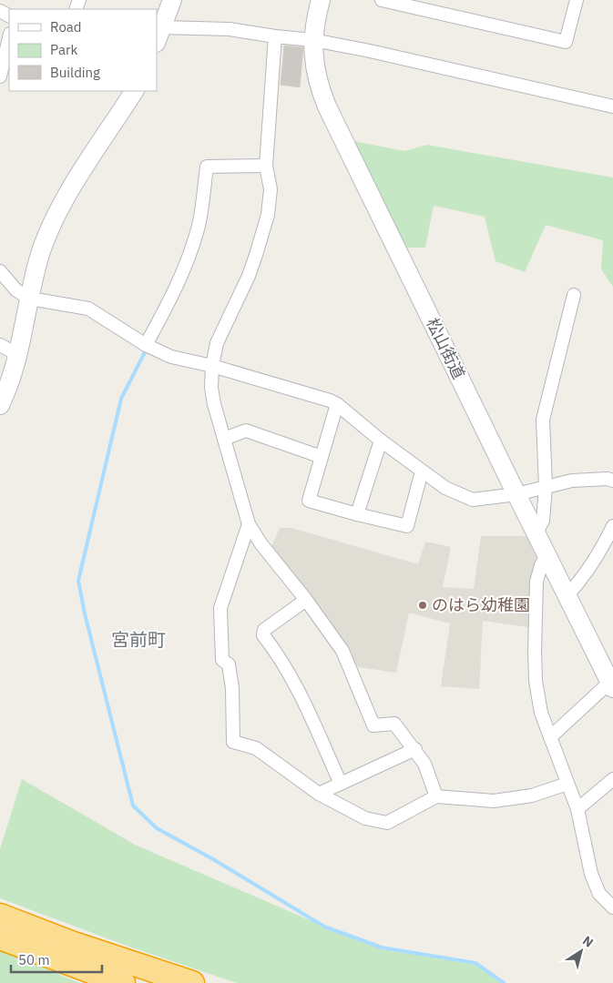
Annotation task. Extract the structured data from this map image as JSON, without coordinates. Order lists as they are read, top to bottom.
{
  "streets": {
    "main road": ["松山街道"]
  },
  "districts": ["宮前町"],
  "places": ["のはら幼稚園"],
  "legend": ["Road", "Park", "Building"],
  "scale_bar": "50 m",
  "north": "top right"
}
